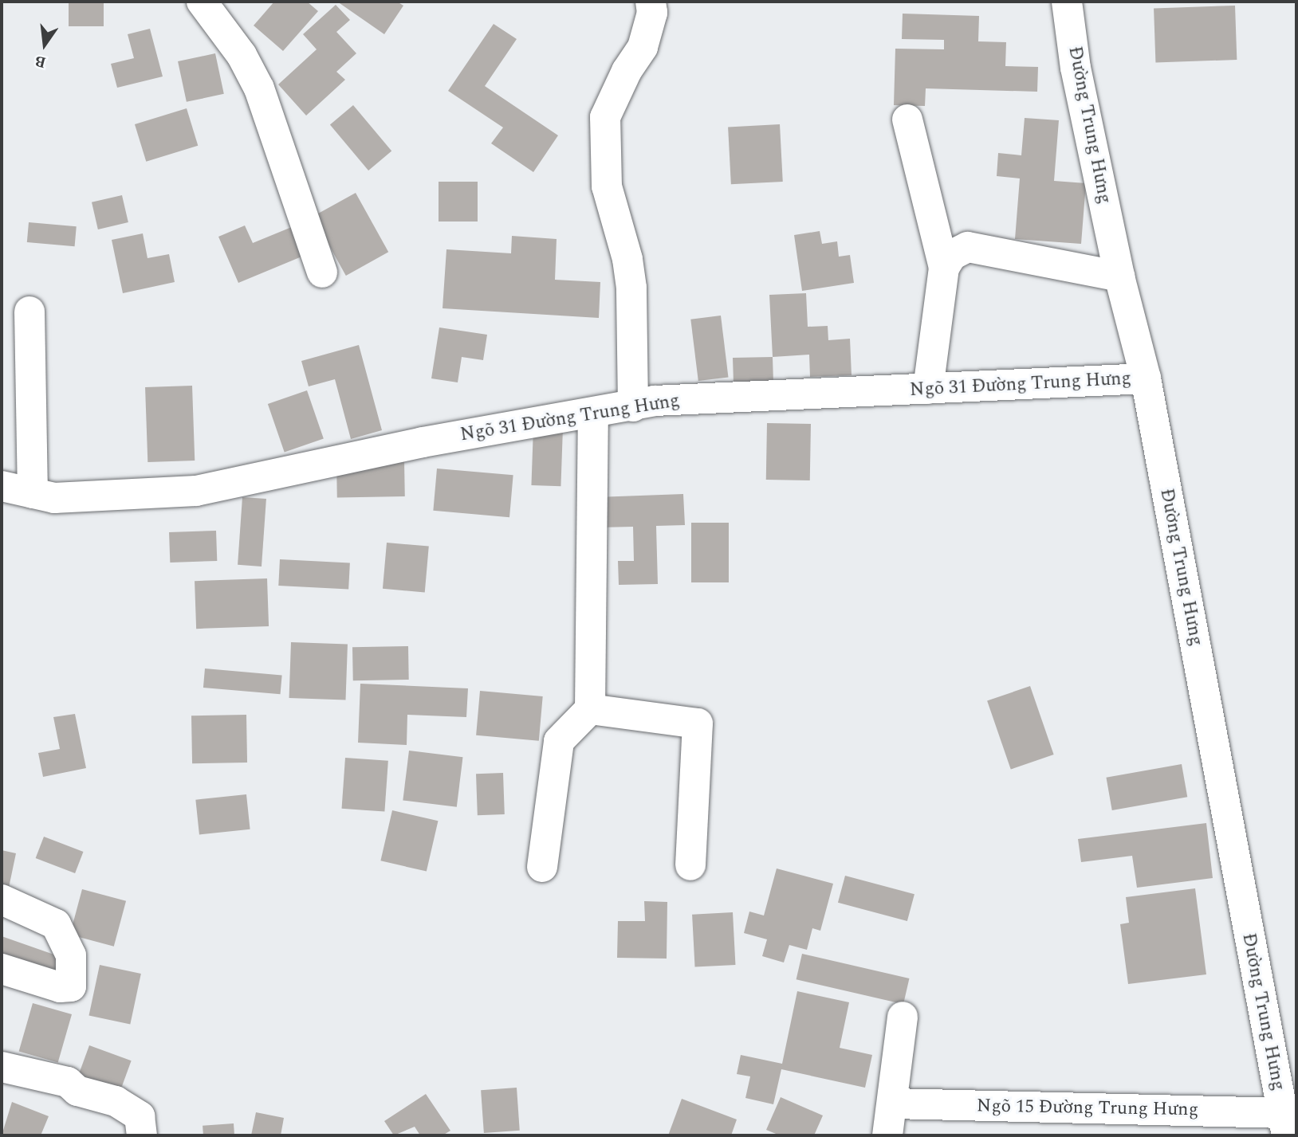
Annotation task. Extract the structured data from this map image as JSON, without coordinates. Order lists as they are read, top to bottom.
{
  "streets": {
    "street": ["Đường Trung Hưng", "Ngõ 31 Đường Trung Hưng", "Ngõ 15 Đường Trung Hưng"]
  },
  "crossings": [
    ["Đường Trung Hưng", "Ngõ 31 Đường Trung Hưng"],
    ["Đường Trung Hưng", "Ngõ 15 Đường Trung Hưng"]
  ],
  "north": "bottom"
}
